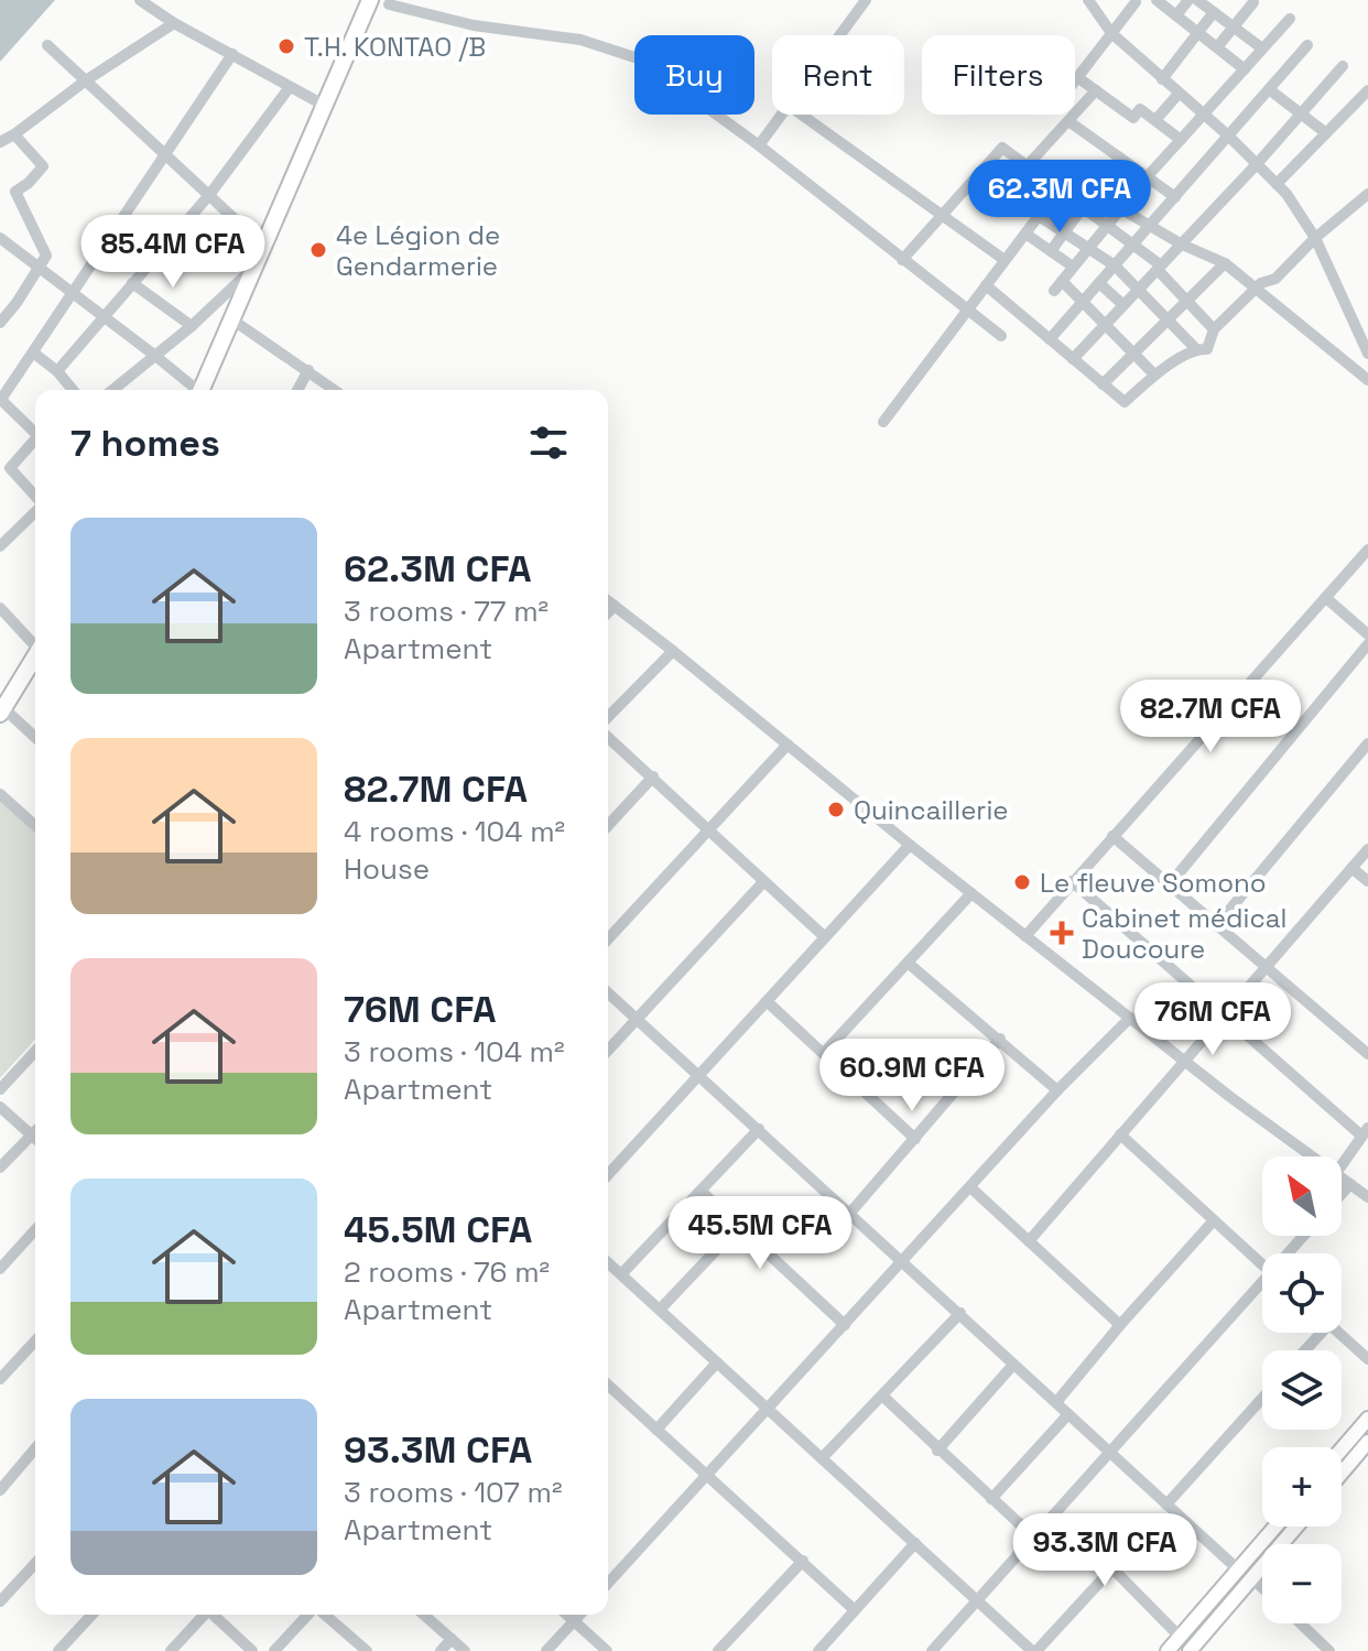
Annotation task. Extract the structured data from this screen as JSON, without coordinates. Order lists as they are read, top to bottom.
{
  "places": {
    "other": [
      "T.H. KONTAO /B",
      "4e Légion de Gendarmerie",
      "Quincaillerie",
      "Le fleuve Somono"
    ],
    "health": ["Cabinet médical Doucoure"]
  },
  "north": "top left",
  "page": {
    "chip": ["Buy", "Rent", "Filters"],
    "price": [
      "62.3M CFA",
      "85.4M CFA",
      "82.7M CFA",
      "76M CFA",
      "60.9M CFA",
      "45.5M CFA",
      "93.3M CFA"
    ],
    "heading": "7 homes",
    "list": [
      {
        "name": "62.3M CFA",
        "note": "3 rooms · 77 m² · Apartment"
      },
      {
        "name": "82.7M CFA",
        "note": "4 rooms · 104 m² · House"
      },
      {
        "name": "76M CFA",
        "note": "3 rooms · 104 m² · Apartment"
      },
      {
        "name": "45.5M CFA",
        "note": "2 rooms · 76 m² · Apartment"
      },
      {
        "name": "93.3M CFA",
        "note": "3 rooms · 107 m² · Apartment"
      }
    ],
    "map_buttons": ["+", "−"]
  }
}
